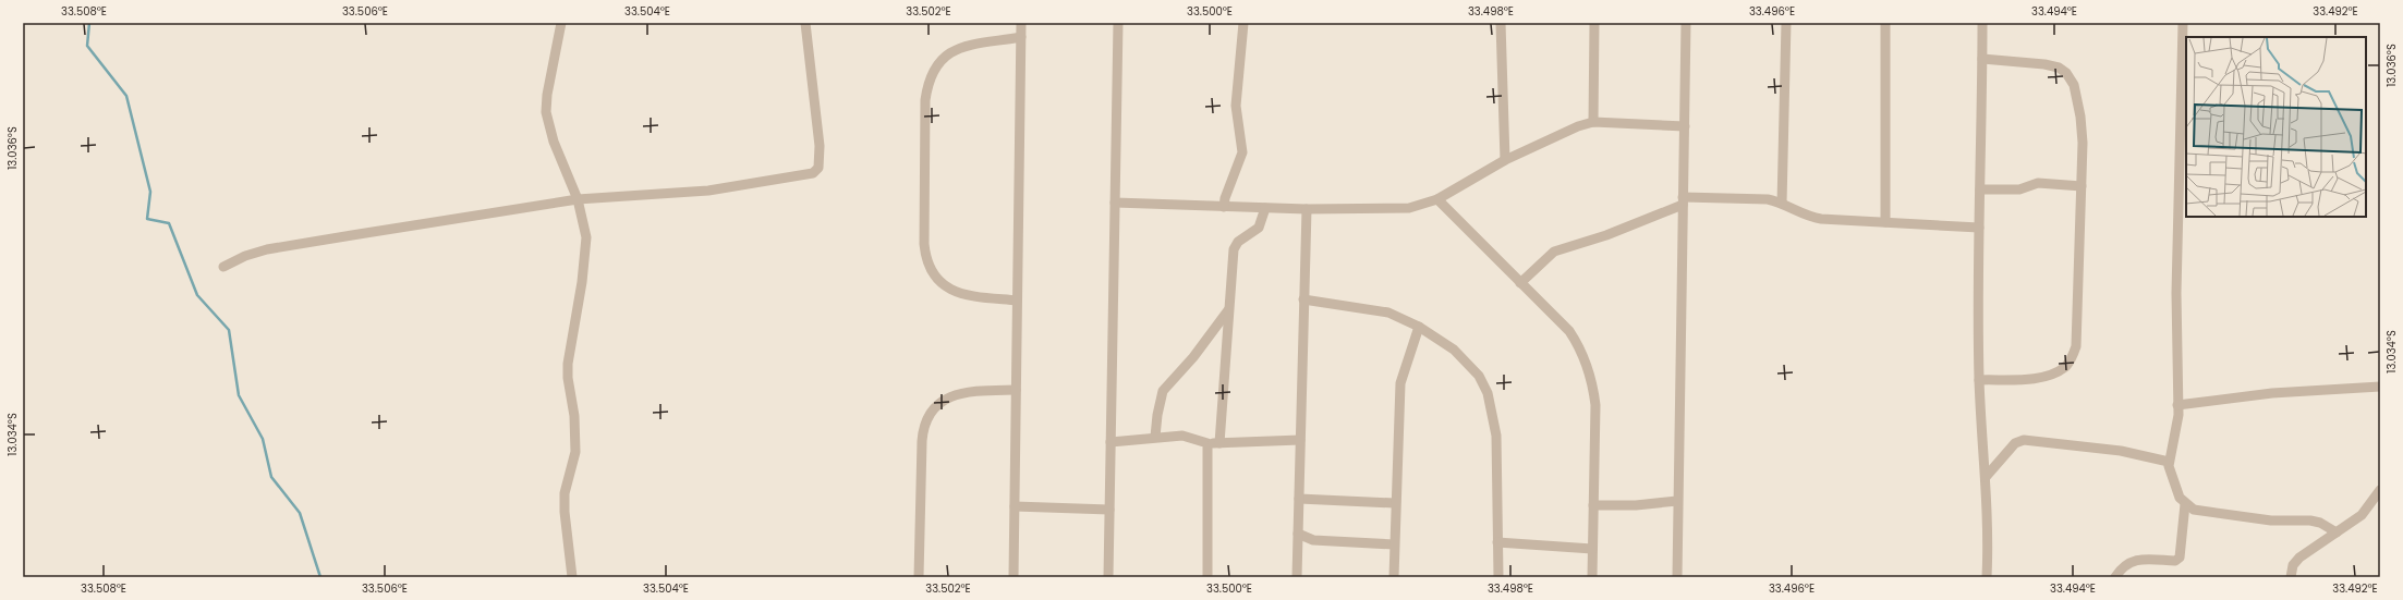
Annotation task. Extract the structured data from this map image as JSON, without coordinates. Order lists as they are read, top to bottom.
{
  "coordinates": [
    "33.508°E",
    "33.506°E",
    "33.504°E",
    "33.502°E",
    "33.500°E",
    "33.498°E",
    "33.496°E",
    "33.494°E",
    "33.492°E",
    "13.036°S",
    "13.034°S"
  ]
}
